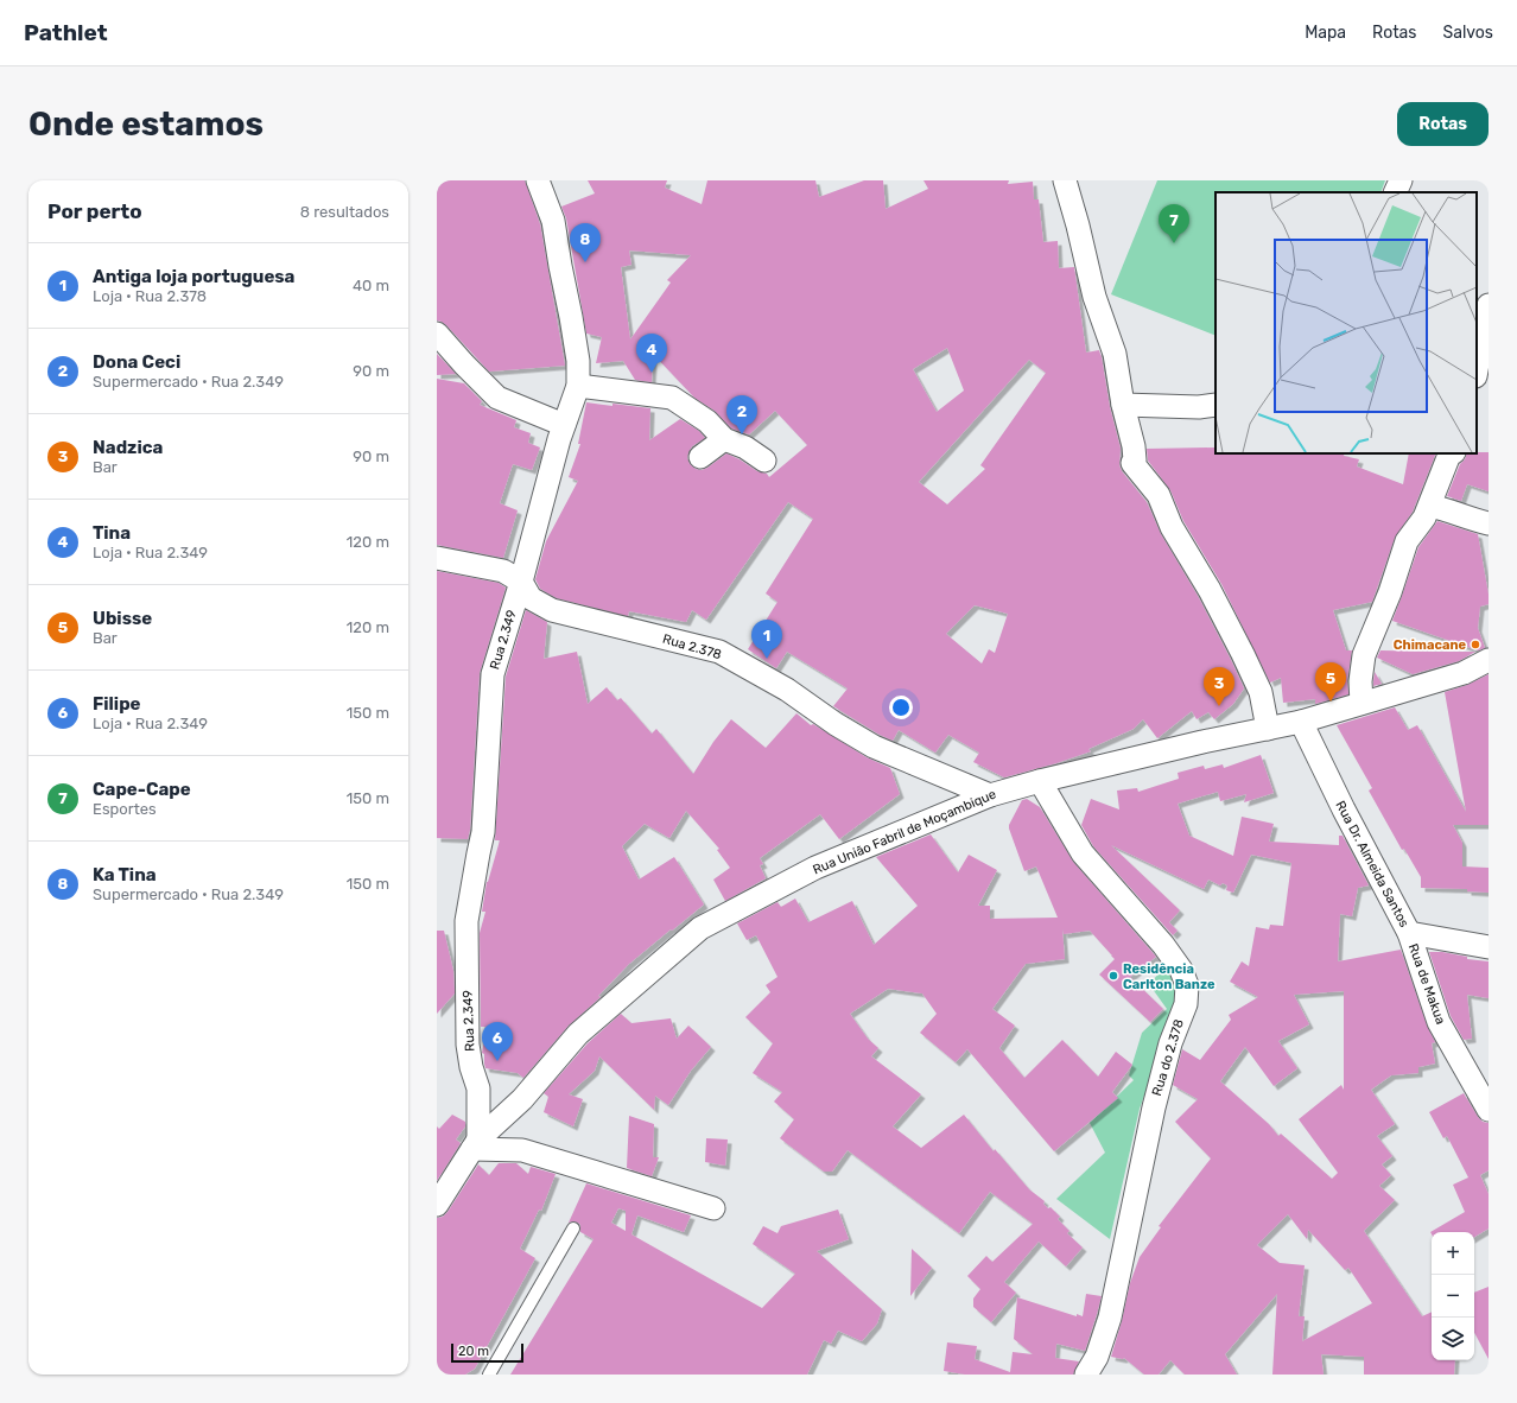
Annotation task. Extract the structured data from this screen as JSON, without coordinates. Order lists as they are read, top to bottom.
{
  "streets": {
    "street": [
      "Rua 2.349",
      "Rua 2.378",
      "Rua União Fabril de Moçambique",
      "Rua Dr. Almeida Santos",
      "Rua de Makua",
      "Rua do 2.378"
    ]
  },
  "crossings": [
    ["Rua 2.349", "Rua 2.378"],
    ["Rua 2.349", "Rua União Fabril de Moçambique"],
    ["Rua 2.378", "Rua União Fabril de Moçambique"],
    ["Rua União Fabril de Moçambique", "Rua Dr. Almeida Santos"],
    ["Rua União Fabril de Moçambique", "Rua do 2.378"],
    ["Rua Dr. Almeida Santos", "Rua de Makua"]
  ],
  "places": ["Chimacane", "Residência Carlton Banze"],
  "scale_bar": "20 m",
  "page": {
    "header": "Pathlet",
    "nav": ["Mapa", "Rotas", "Salvos"],
    "buttons": "Rotas",
    "title": "Onde estamos",
    "heading": ["Por perto", "8 resultados"],
    "pins": [
      "7",
      "8",
      "4",
      "2",
      "1",
      "5",
      "3",
      "6"
    ],
    "list": [
      {
        "mark": "1",
        "name": "Antiga loja portuguesa",
        "note": "Loja · Rua 2.378",
        "value": "40 m"
      },
      {
        "mark": "2",
        "name": "Dona Ceci",
        "note": "Supermercado · Rua 2.349",
        "value": "90 m"
      },
      {
        "mark": "3",
        "name": "Nadzica",
        "note": "Bar",
        "value": "90 m"
      },
      {
        "mark": "4",
        "name": "Tina",
        "note": "Loja · Rua 2.349",
        "value": "120 m"
      },
      {
        "mark": "5",
        "name": "Ubisse",
        "note": "Bar",
        "value": "120 m"
      },
      {
        "mark": "6",
        "name": "Filipe",
        "note": "Loja · Rua 2.349",
        "value": "150 m"
      },
      {
        "mark": "7",
        "name": "Cape-Cape",
        "note": "Esportes",
        "value": "150 m"
      },
      {
        "mark": "8",
        "name": "Ka Tina",
        "note": "Supermercado · Rua 2.349",
        "value": "150 m"
      }
    ],
    "map_buttons": ["+", "−"],
    "scale": "20 m"
  }
}
